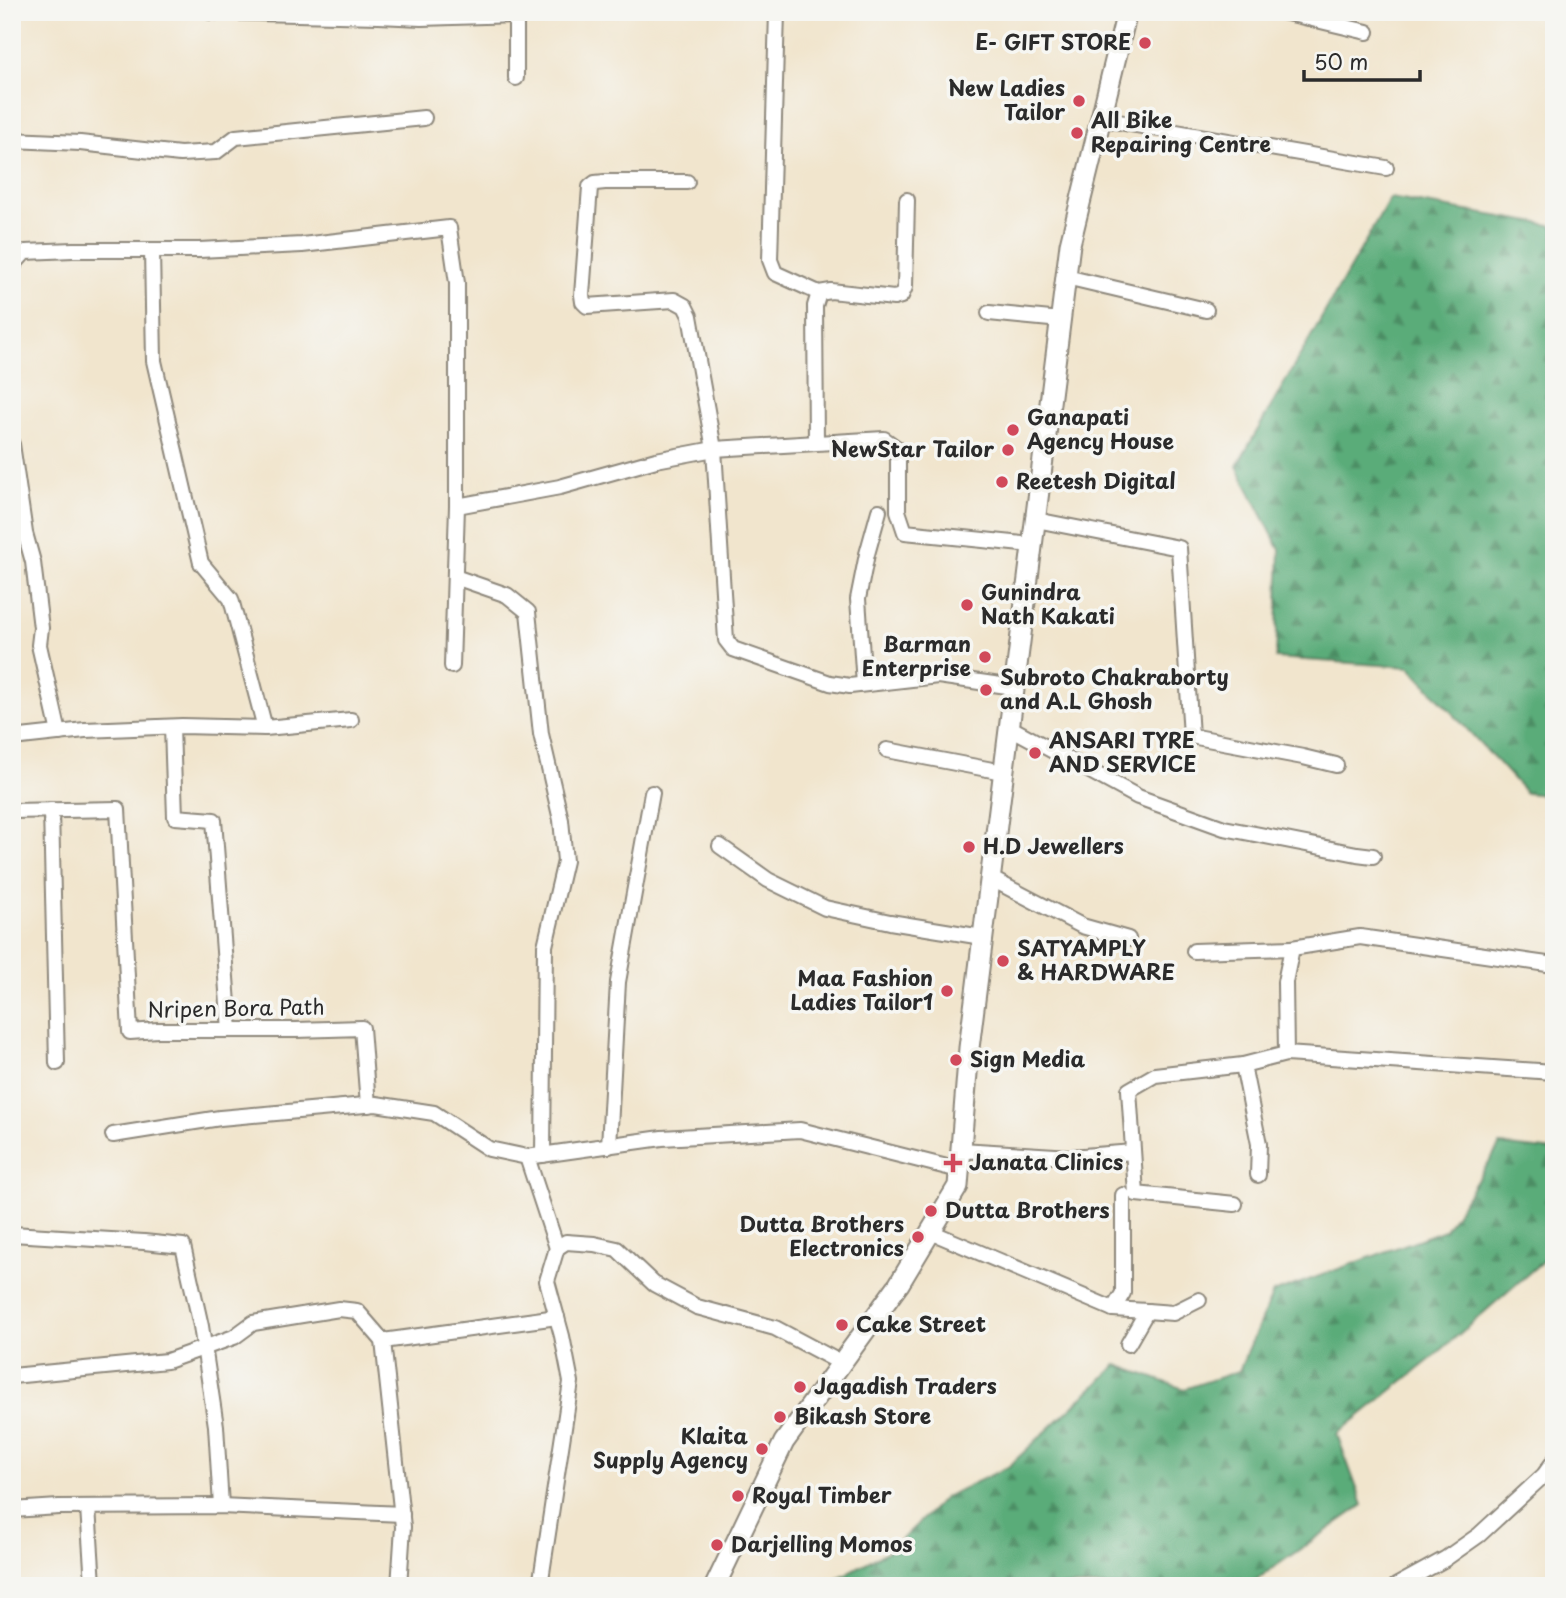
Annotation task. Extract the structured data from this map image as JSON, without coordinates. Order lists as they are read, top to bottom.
{
  "streets": {
    "street": ["Nripen Bora Path"]
  },
  "places": {
    "other": [
      "E- GIFT STORE",
      "New Ladies Tailor",
      "All Bike Repairing Centre",
      "Ganapati Agency House",
      "NewStar Tailor",
      "Reetesh Digital",
      "Gunindra Nath Kakati",
      "Barman Enterprise",
      "Subroto Chakraborty and A.L Ghosh",
      "ANSARI TYRE AND SERVICE",
      "H.D Jewellers",
      "SATYAMPLY & HARDWARE",
      "Maa Fashion Ladies Tailor1",
      "Sign Media",
      "Dutta Brothers",
      "Dutta Brothers Electronics",
      "Cake Street",
      "Jagadish Traders",
      "Bikash Store",
      "Klaita Supply Agency",
      "Royal Timber",
      "Darjelling Momos"
    ],
    "health": ["Janata Clinics"]
  },
  "scale_bar": "50 m"
}
